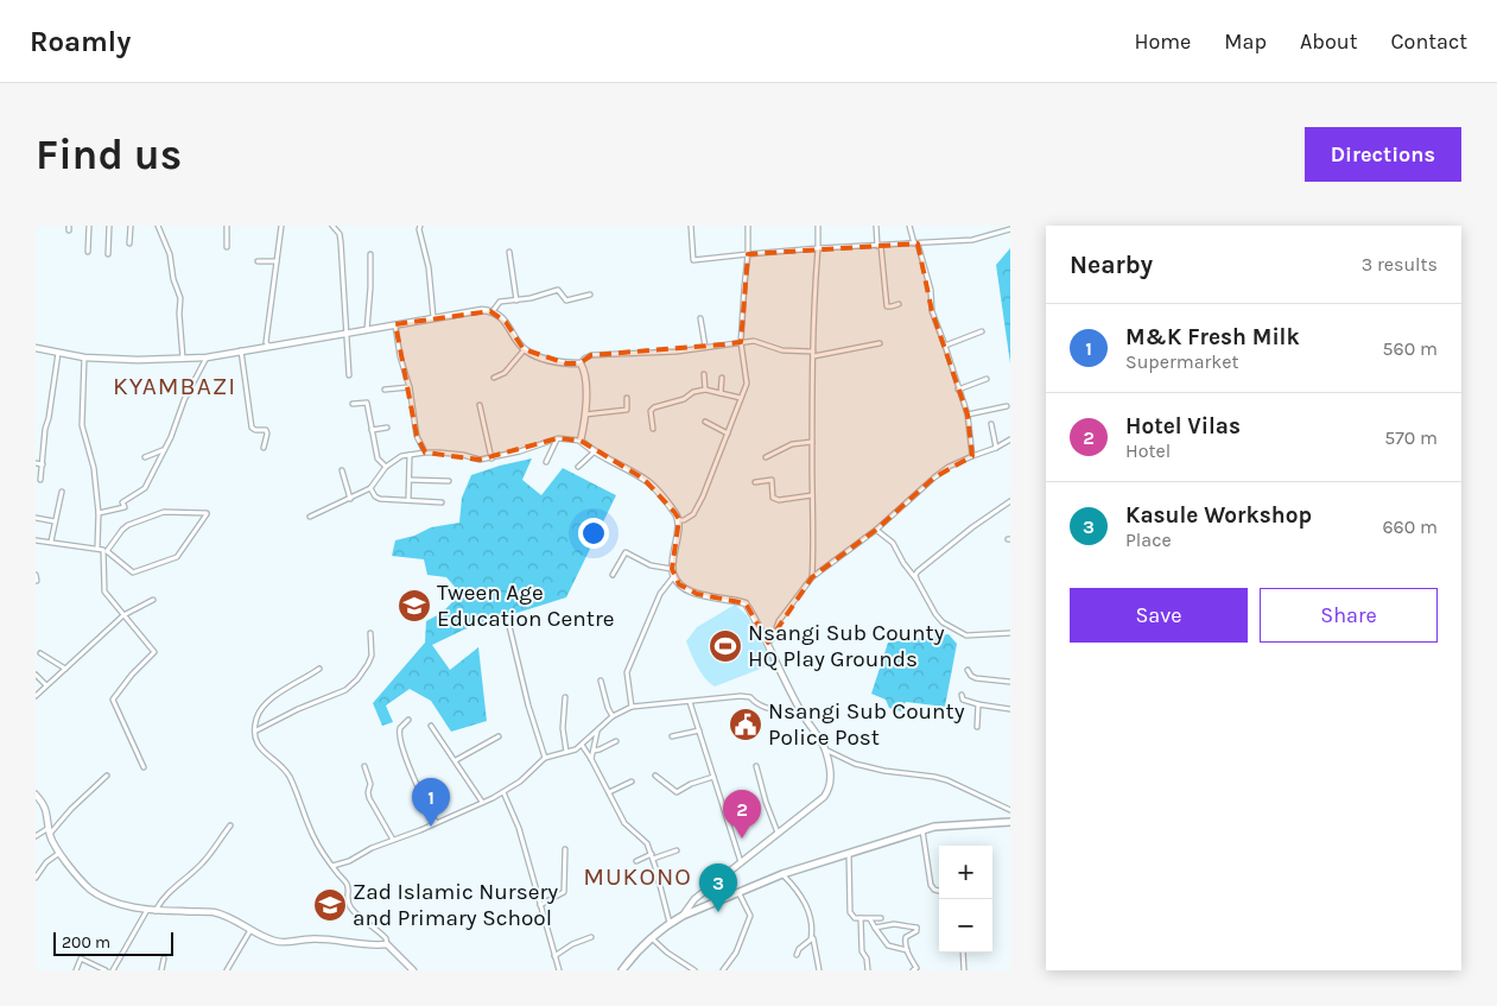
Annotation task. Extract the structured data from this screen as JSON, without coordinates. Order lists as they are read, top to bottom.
{
  "districts": ["KYAMBAZI", "MUKONO"],
  "places": {
    "school or university": ["Tween Age Education Centre", "Zad Islamic Nursery and Primary School"],
    "sports": ["Nsangi Sub County HQ Play Grounds"],
    "public building": ["Nsangi Sub County Police Post"]
  },
  "scale_bar": "200 m",
  "page": {
    "header": "Roamly",
    "nav": [
      "Home",
      "Map",
      "About",
      "Contact"
    ],
    "buttons": [
      "Directions",
      ["Save", "Share"]
    ],
    "title": "Find us",
    "heading": ["Nearby", "3 results"],
    "list": [
      {
        "mark": "1",
        "name": "M&K Fresh Milk",
        "note": "Supermarket",
        "value": "560 m"
      },
      {
        "mark": "2",
        "name": "Hotel Vilas",
        "note": "Hotel",
        "value": "570 m"
      },
      {
        "mark": "3",
        "name": "Kasule Workshop",
        "note": "Place",
        "value": "660 m"
      }
    ],
    "pins": ["1", "2", "3"],
    "map_buttons": ["+", "−"],
    "scale": "200 m"
  }
}
